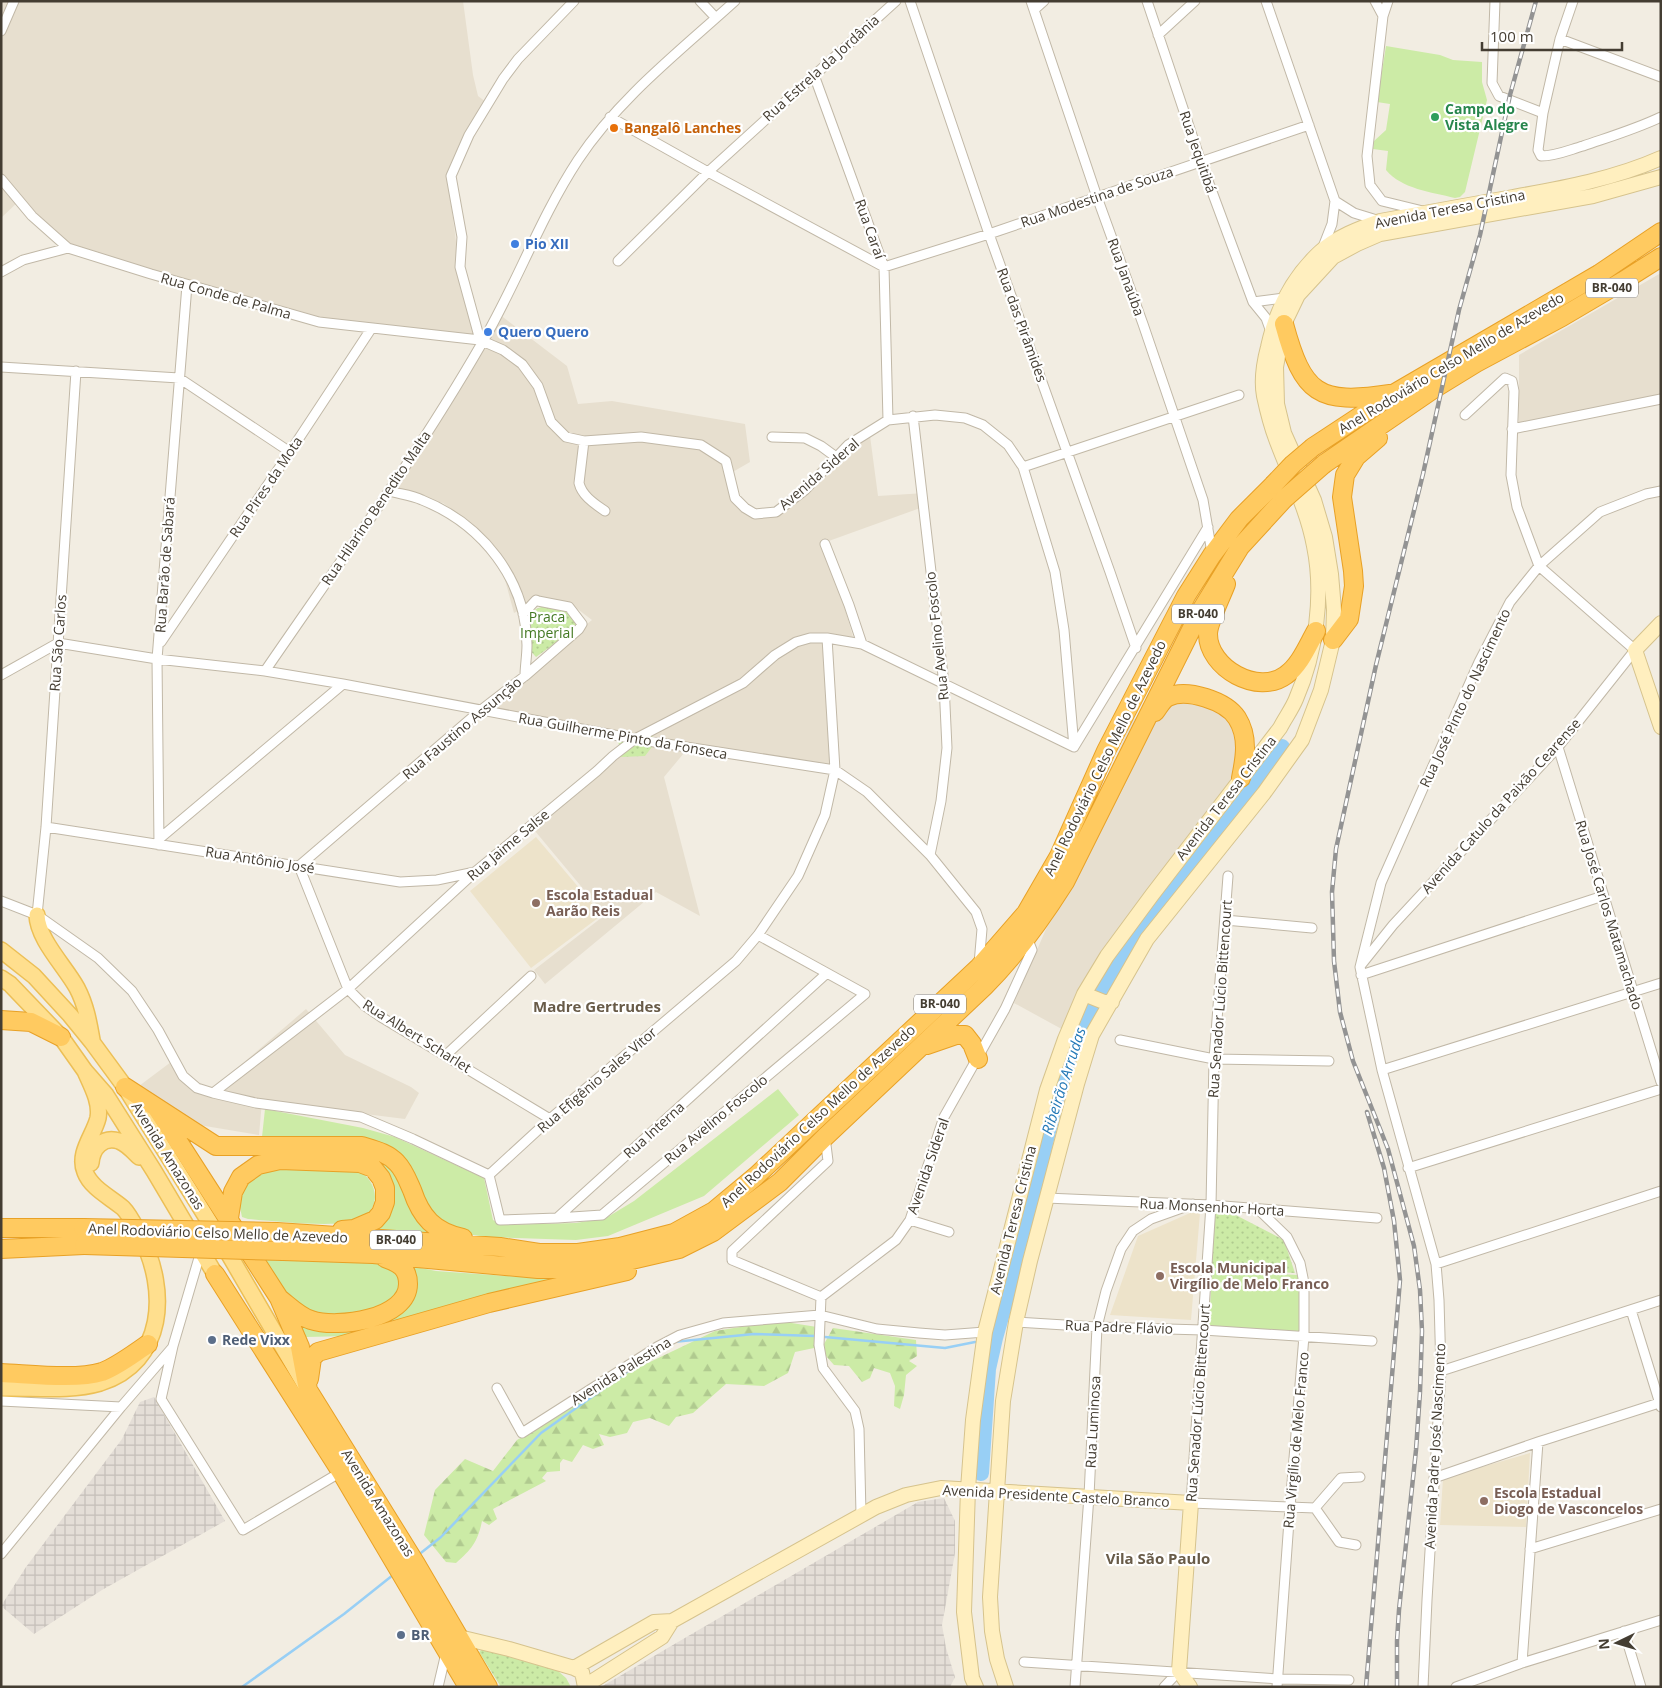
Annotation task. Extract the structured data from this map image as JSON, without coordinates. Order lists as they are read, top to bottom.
{
  "streets": {
    "highway": ["BR-040", "Anel Rodoviário Celso Mello de Azevedo", "Avenida Amazonas"],
    "main road": [
      "Avenida Teresa Cristina",
      "Avenida Catulo da Paixão Cearense",
      "Rua Senador Lúcio Bittencourt",
      "Avenida Presidente Castelo Branco"
    ],
    "street": [
      "Rua Estrela da Jordânia",
      "Rua Jequitibá",
      "Rua Modestina de Souza",
      "Rua Caraí",
      "Rua Janaúba",
      "Rua Conde de Palma",
      "Rua das Pirâmides",
      "Avenida Sideral",
      "Rua Pires da Mota",
      "Rua Hilarino Benedito Malta",
      "Rua Barão de Sabará",
      "Rua Avelino Foscolo",
      "Rua São Carlos",
      "Rua José Pinto do Nascimento",
      "Rua Faustino Assunção",
      "Rua Guilherme Pinto da Fonseca",
      "Rua Jaime Salse",
      "Rua Antônio José",
      "Rua José Carlos Matamachado",
      "Rua Albert Scharlet",
      "Rua Efigênio Sales Vitor",
      "Rua Interna",
      "Rua Monsenhor Horta",
      "Rua Padre Flávio",
      "Avenida Palestina",
      "Rua Luminosa",
      "Rua Virgílio de Melo Franco",
      "Avenida Padre José Nascimento"
    ]
  },
  "crossings": [
    ["Rua Estrela da Jordânia", "Rua Caraí"],
    ["Rua Jequitibá", "Rua Modestina de Souza"],
    ["Rua Jequitibá", "Avenida Teresa Cristina"],
    ["Rua Modestina de Souza", "Rua Caraí"],
    ["Rua Modestina de Souza", "Rua Janaúba"],
    ["Rua Modestina de Souza", "Rua das Pirâmides"],
    ["Avenida Teresa Cristina", "Rua Monsenhor Horta"],
    ["Avenida Teresa Cristina", "Rua Padre Flávio"],
    ["Avenida Teresa Cristina", "Avenida Palestina"],
    ["Avenida Teresa Cristina", "Avenida Presidente Castelo Branco"],
    ["Rua Caraí", "Avenida Sideral"],
    ["Rua Janaúba", "Anel Rodoviário Celso Mello de Azevedo"],
    ["Rua Conde de Palma", "Avenida Sideral"],
    ["Rua Conde de Palma", "Rua Pires da Mota"],
    ["Rua Conde de Palma", "Rua Hilarino Benedito Malta"],
    ["Rua Conde de Palma", "Rua Barão de Sabará"],
    ["Anel Rodoviário Celso Mello de Azevedo", "Avenida Sideral"],
    ["Anel Rodoviário Celso Mello de Azevedo", "Rua Guilherme Pinto da Fonseca"],
    ["Avenida Sideral", "Rua Hilarino Benedito Malta"],
    ["Avenida Sideral", "Rua Avelino Foscolo"],
    ["Avenida Sideral", "Rua Jaime Salse"],
    ["Rua Pires da Mota", "Rua Barão de Sabará"],
    ["Rua Hilarino Benedito Malta", "Rua Guilherme Pinto da Fonseca"],
    ["Rua Barão de Sabará", "Rua Guilherme Pinto da Fonseca"],
    ["Rua Barão de Sabará", "Rua Antônio José"],
    ["Rua Avelino Foscolo", "Rua Guilherme Pinto da Fonseca"],
    ["Rua Avelino Foscolo", "Rua Jaime Salse"],
    ["Rua Avelino Foscolo", "Rua Interna"],
    ["Rua São Carlos", "Rua Guilherme Pinto da Fonseca"],
    ["Rua São Carlos", "Rua Antônio José"],
    ["Rua José Pinto do Nascimento", "Avenida Catulo da Paixão Cearense"],
    ["Rua José Pinto do Nascimento", "Avenida Padre José Nascimento"],
    ["Rua Faustino Assunção", "Rua Guilherme Pinto da Fonseca"],
    ["Rua Faustino Assunção", "Rua Antônio José"],
    ["Rua Faustino Assunção", "Rua Albert Scharlet"],
    ["Rua Guilherme Pinto da Fonseca", "Rua Jaime Salse"],
    ["Rua Guilherme Pinto da Fonseca", "Rua Efigênio Sales Vitor"],
    ["Avenida Catulo da Paixão Cearense", "Rua José Carlos Matamachado"],
    ["Avenida Catulo da Paixão Cearense", "Avenida Padre José Nascimento"],
    ["Rua Jaime Salse", "Rua Antônio José"],
    ["Rua Jaime Salse", "Rua Albert Scharlet"],
    ["Rua Jaime Salse", "Rua Efigênio Sales Vitor"],
    ["Rua Antônio José", "Rua Albert Scharlet"],
    ["Rua Senador Lúcio Bittencourt", "Rua Monsenhor Horta"],
    ["Rua Senador Lúcio Bittencourt", "Rua Padre Flávio"],
    ["Rua Senador Lúcio Bittencourt", "Avenida Presidente Castelo Branco"],
    ["Rua Albert Scharlet", "Rua Efigênio Sales Vitor"],
    ["Rua Monsenhor Horta", "Rua Luminosa"],
    ["Rua Monsenhor Horta", "Rua Virgílio de Melo Franco"],
    ["Rua Padre Flávio", "Rua Luminosa"],
    ["Rua Padre Flávio", "Rua Virgílio de Melo Franco"],
    ["Rua Luminosa", "Avenida Presidente Castelo Branco"],
    ["Rua Virgílio de Melo Franco", "Avenida Presidente Castelo Branco"]
  ],
  "districts": ["Madre Gertrudes", "Vila São Paulo"],
  "water": ["Ribeirão Arrudas"],
  "parks": ["Praca Imperial"],
  "places": [
    "Campo do Vista Alegre",
    "Bangalô Lanches",
    "Pio XII",
    "Quero Quero",
    "Escola Estadual Aarão Reis",
    "Escola Municipal Virgílio de Melo Franco",
    "Rede Vixx",
    "Escola Estadual Diogo de Vasconcelos",
    "BR"
  ],
  "scale_bar": "100 m",
  "north": "left"
}
